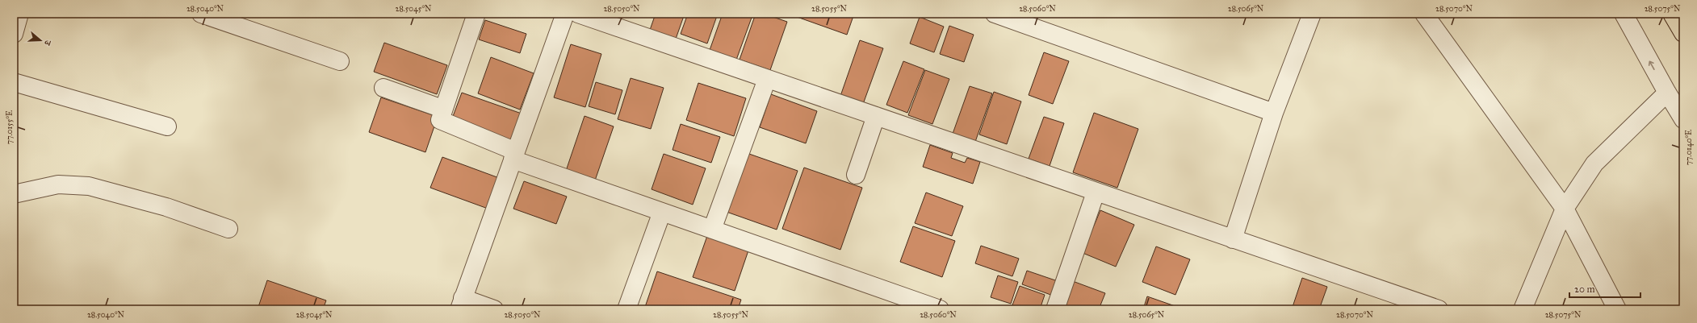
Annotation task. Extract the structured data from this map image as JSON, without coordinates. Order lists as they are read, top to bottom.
{
  "scale_bar": "20 m",
  "north": "right",
  "coordinates": [
    "28.5040°N",
    "28.5045°N",
    "28.5050°N",
    "28.5055°N",
    "28.5060°N",
    "28.5065°N",
    "28.5070°N",
    "28.5075°N",
    "77.0155°E",
    "77.0140°E"
  ]
}
